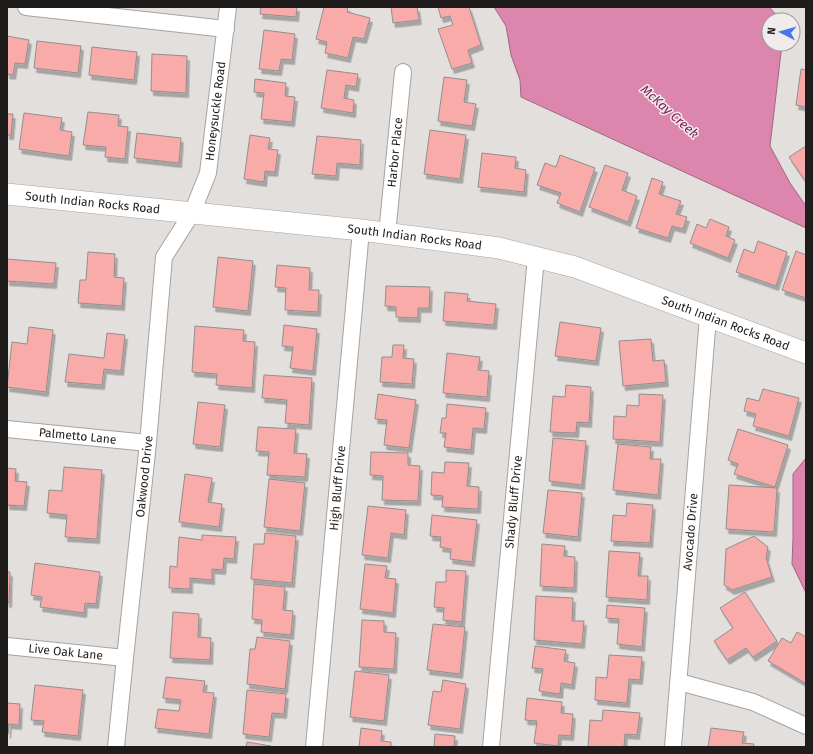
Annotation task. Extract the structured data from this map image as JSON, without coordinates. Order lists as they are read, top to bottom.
{
  "streets": {
    "street": [
      "Honeysuckle Road",
      "Harbor Place",
      "South Indian Rocks Road",
      "Palmetto Lane",
      "Oakwood Drive",
      "High Bluff Drive",
      "Shady Bluff Drive",
      "Avocado Drive",
      "Live Oak Lane"
    ]
  },
  "crossings": [
    ["Honeysuckle Road", "South Indian Rocks Road"],
    ["Honeysuckle Road", "Oakwood Drive"],
    ["Harbor Place", "South Indian Rocks Road"],
    ["South Indian Rocks Road", "Oakwood Drive"],
    ["South Indian Rocks Road", "High Bluff Drive"],
    ["South Indian Rocks Road", "Shady Bluff Drive"],
    ["South Indian Rocks Road", "Avocado Drive"],
    ["Palmetto Lane", "Oakwood Drive"],
    ["Oakwood Drive", "Live Oak Lane"]
  ],
  "water": ["McKay Creek"],
  "north": "left"
}
